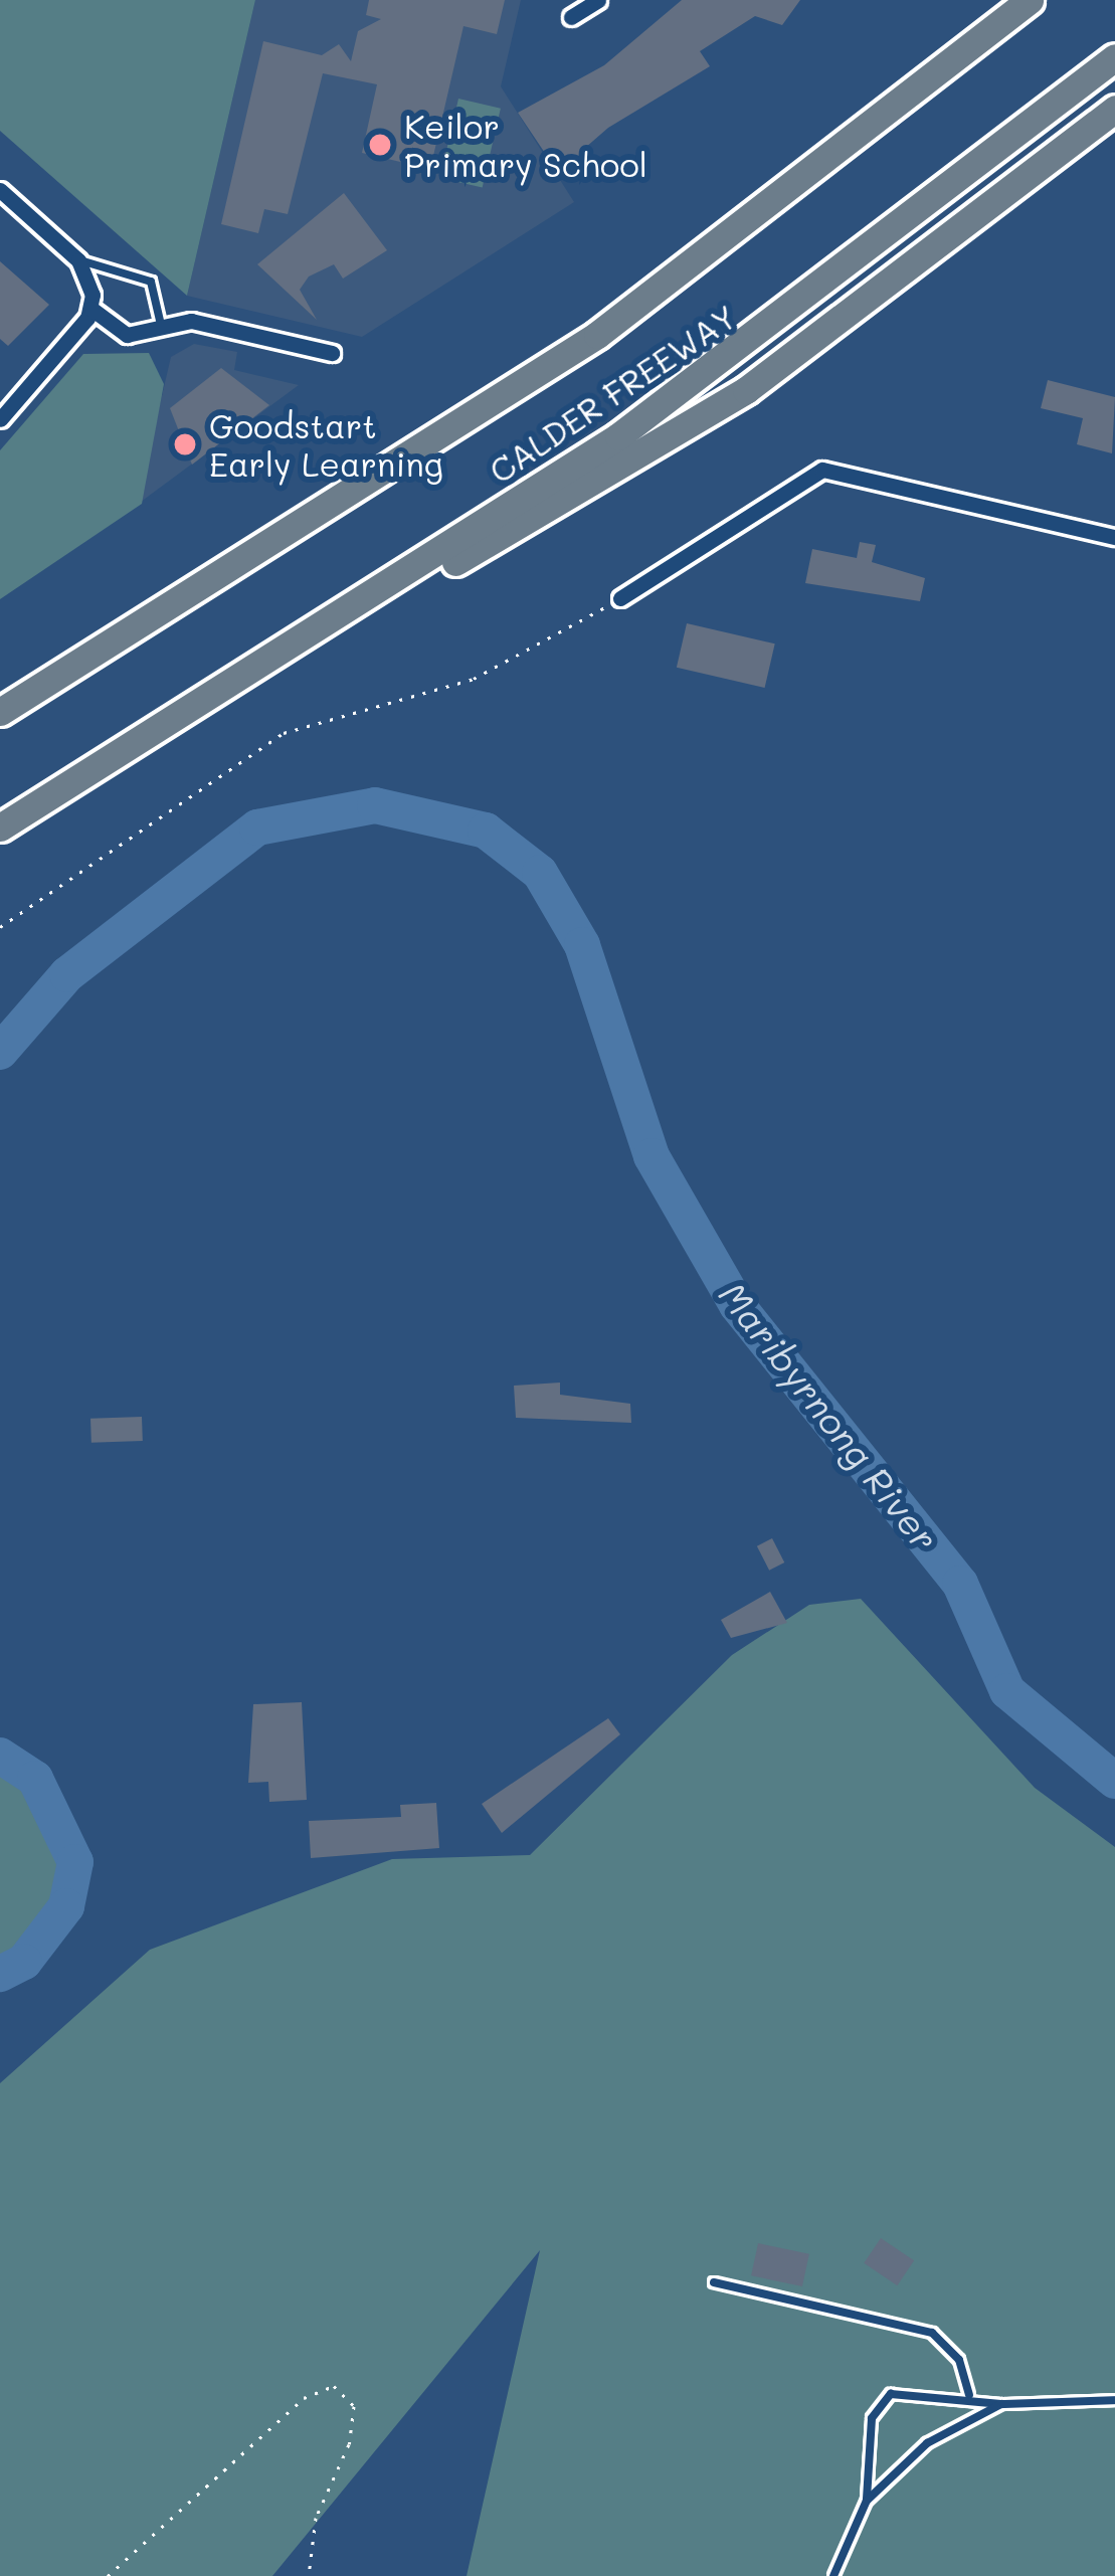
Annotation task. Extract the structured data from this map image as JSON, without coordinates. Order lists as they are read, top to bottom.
{
  "streets": {
    "highway": ["CALDER FREEWAY"]
  },
  "water": ["Maribyrnong River"],
  "places": ["Keilor Primary School", "Goodstart Early Learning"]
}
